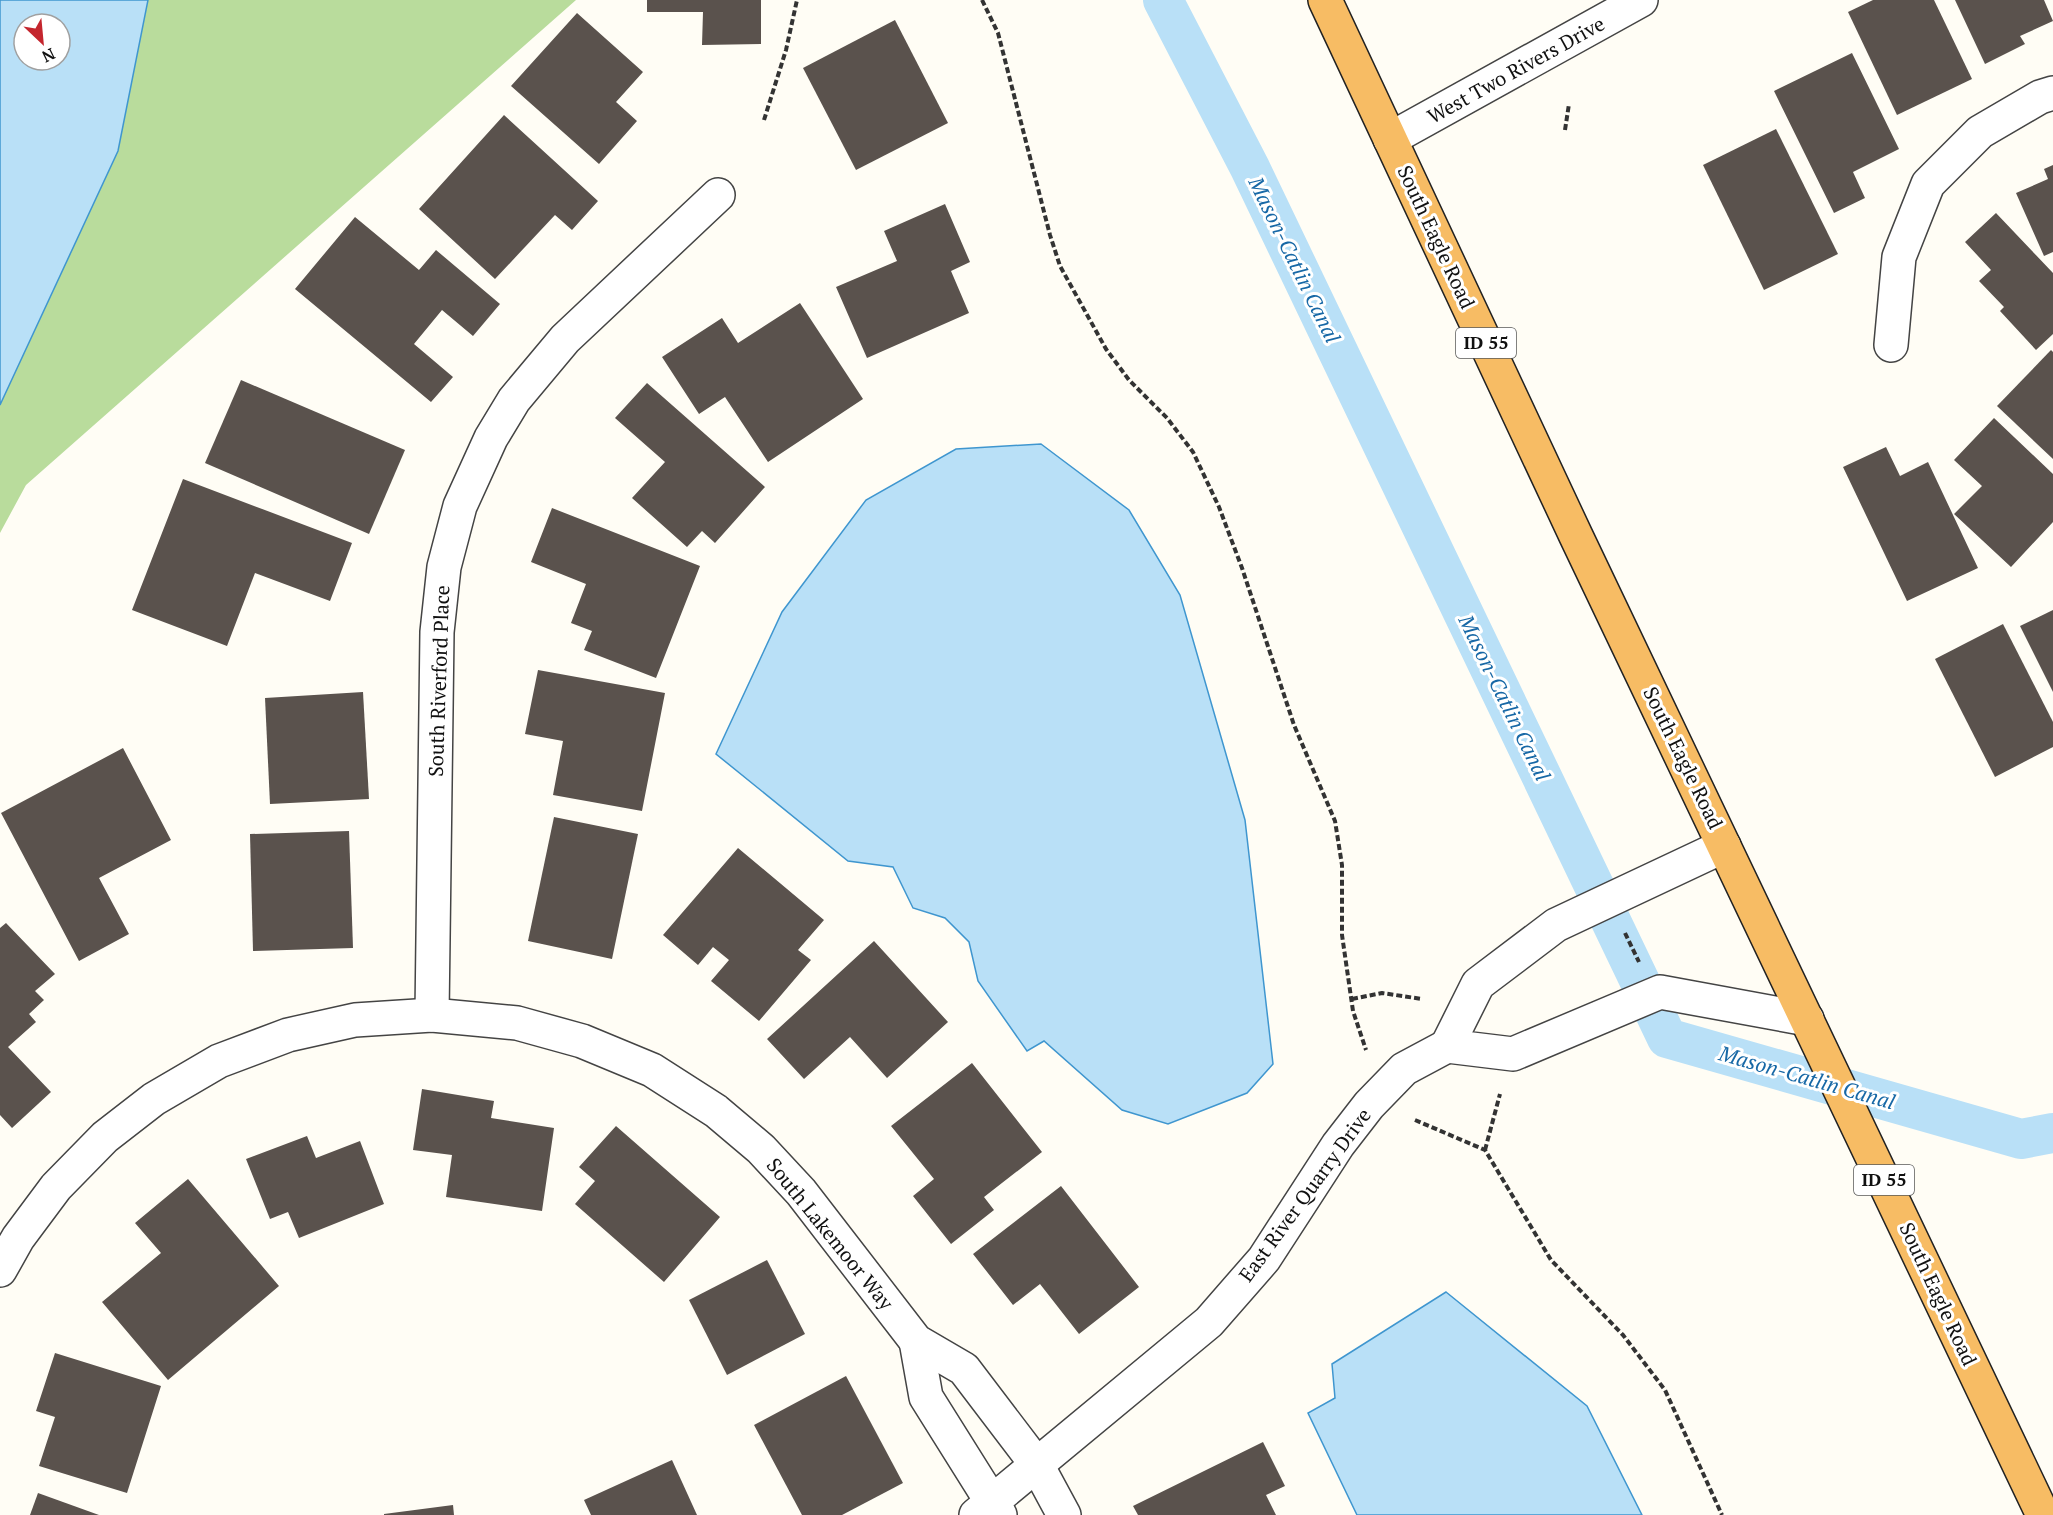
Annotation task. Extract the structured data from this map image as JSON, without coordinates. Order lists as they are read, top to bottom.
{
  "streets": {
    "highway": ["South Eagle Road", "ID 55"],
    "street": [
      "West Two Rivers Drive",
      "South Riverford Place",
      "East River Quarry Drive",
      "South Lakemoor Way"
    ]
  },
  "crossings": [
    ["West Two Rivers Drive", "South Eagle Road"],
    ["South Riverford Place", "South Lakemoor Way"],
    ["East River Quarry Drive", "South Lakemoor Way"]
  ],
  "water": ["Mason-Catlin Canal"],
  "north": "bottom right"
}
